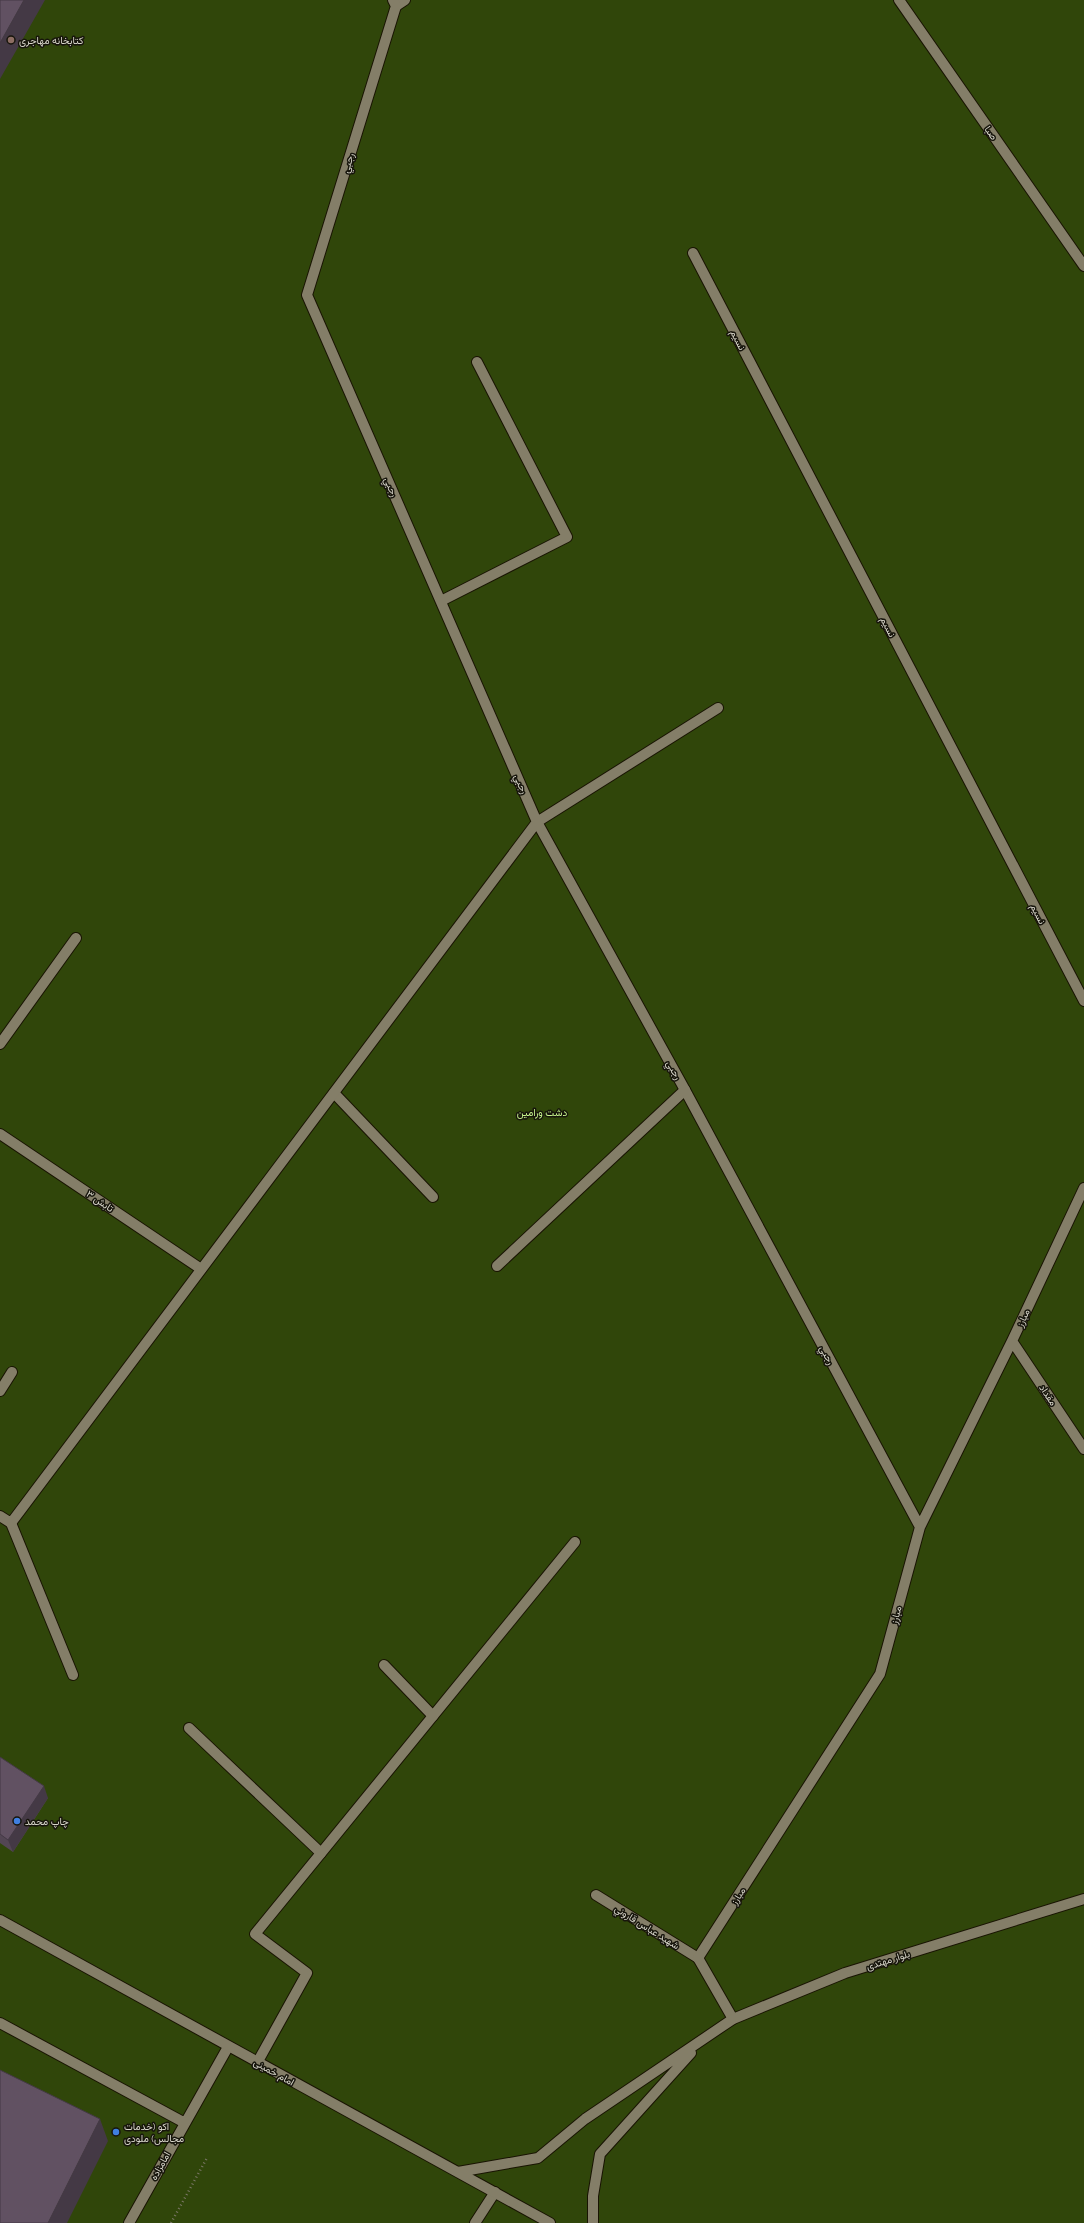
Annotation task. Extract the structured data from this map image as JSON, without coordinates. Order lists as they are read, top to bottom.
{
  "streets": {
    "street": [
      "صبا",
      "رجبي",
      "نسيم",
      "تابش ۳",
      "مبارز",
      "مقداد",
      "شهيد عباس قاروني",
      "بلوار مهتدی",
      "امام خمینی",
      "امامزاده"
    ]
  },
  "crossings": [
    ["رجبي", "مبارز"],
    ["مبارز", "مقداد"],
    ["مبارز", "شهيد عباس قاروني"],
    ["امام خمینی", "امامزاده"]
  ],
  "parks": ["دشت ورامین"],
  "places": ["کتابخانه مهاجری", "چاپ محمد", "اکو (خدمات مجالس) ملودی"]
}
